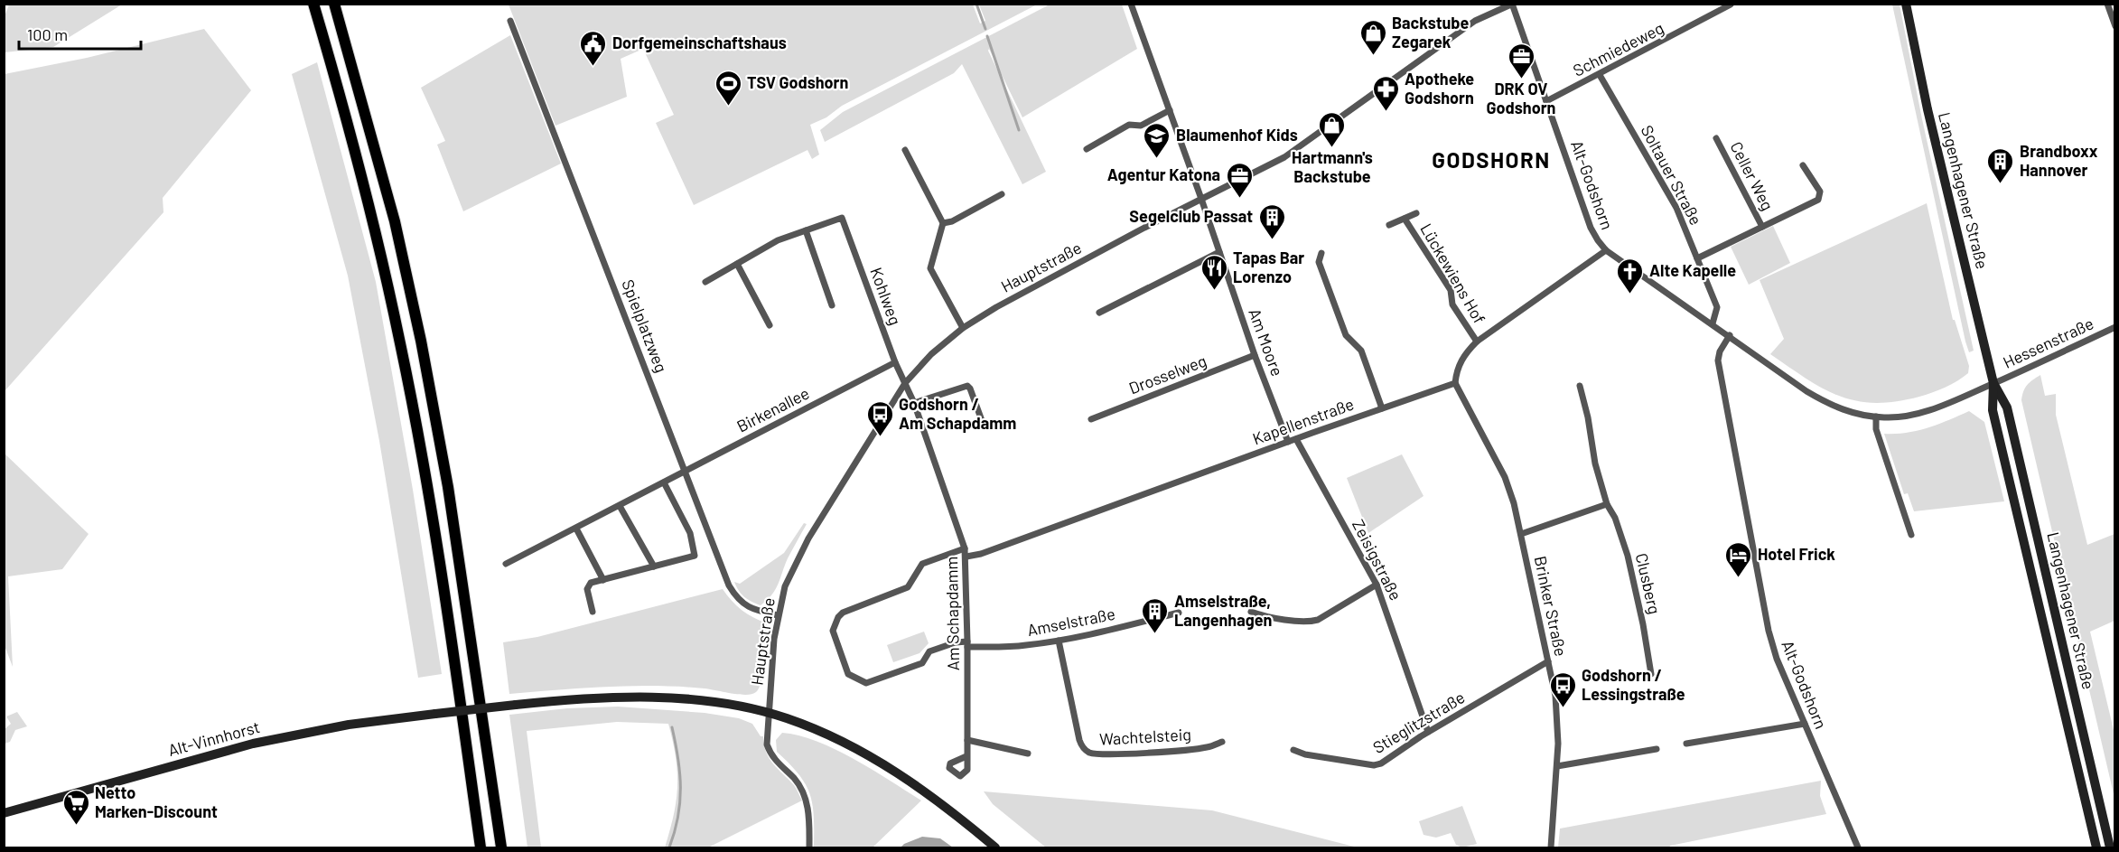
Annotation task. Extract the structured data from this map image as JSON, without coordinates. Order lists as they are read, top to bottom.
{
  "streets": {
    "main road": ["Langenhagener Straße", "Alt-Vinnhorst"],
    "street": [
      "Schmiedeweg",
      "Soltauer Straße",
      "Celler Weg",
      "Alt-Godshorn",
      "Hauptstraße",
      "Lückewiens Hof",
      "Kohlweg",
      "Spielplatzweg",
      "Am Moore",
      "Hessenstraße",
      "Drosselweg",
      "Birkenallee",
      "Kapellenstraße",
      "Zeisigstraße",
      "Clusberg",
      "Brinker Straße",
      "Am Schapdamm",
      "Amselstraße",
      "Stieglitzstraße",
      "Wachtelsteig"
    ]
  },
  "crossings": [
    ["Schmiedeweg", "Soltauer Straße"],
    ["Schmiedeweg", "Alt-Godshorn"],
    ["Soltauer Straße", "Alt-Godshorn"],
    ["Alt-Godshorn", "Hauptstraße"],
    ["Alt-Godshorn", "Hessenstraße"],
    ["Langenhagener Straße", "Hessenstraße"],
    ["Hauptstraße", "Kohlweg"],
    ["Hauptstraße", "Spielplatzweg"],
    ["Hauptstraße", "Am Moore"],
    ["Hauptstraße", "Am Schapdamm"],
    ["Hauptstraße", "Alt-Vinnhorst"],
    ["Kohlweg", "Birkenallee"],
    ["Kohlweg", "Am Schapdamm"],
    ["Spielplatzweg", "Birkenallee"],
    ["Am Moore", "Drosselweg"],
    ["Am Moore", "Kapellenstraße"],
    ["Kapellenstraße", "Zeisigstraße"],
    ["Kapellenstraße", "Brinker Straße"],
    ["Kapellenstraße", "Am Schapdamm"],
    ["Zeisigstraße", "Stieglitzstraße"],
    ["Brinker Straße", "Stieglitzstraße"],
    ["Am Schapdamm", "Amselstraße"],
    ["Amselstraße", "Wachtelsteig"]
  ],
  "districts": ["GODSHORN"],
  "places": {
    "shop": ["Backstube Zegarek", "Hartmann's Backstube"],
    "public building": ["Dorfgemeinschaftshaus"],
    "office": ["DRK OV Godshorn", "Agentur Katona"],
    "sports": ["TSV Godshorn"],
    "pharmacy": ["Apotheke Godshorn"],
    "school or university": ["Blaumenhof Kids"],
    "building": ["Brandboxx Hannover", "Segelclub Passat", "Amselstraße, Langenhagen"],
    "restaurant": ["Tapas Bar Lorenzo"],
    "church": ["Alte Kapelle"],
    "bus stop": ["Godshorn / Am Schapdamm", "Godshorn / Lessingstraße"],
    "hotel": ["Hotel Frick"],
    "supermarket": ["Netto Marken-Discount"]
  },
  "scale_bar": "100 m"
}
